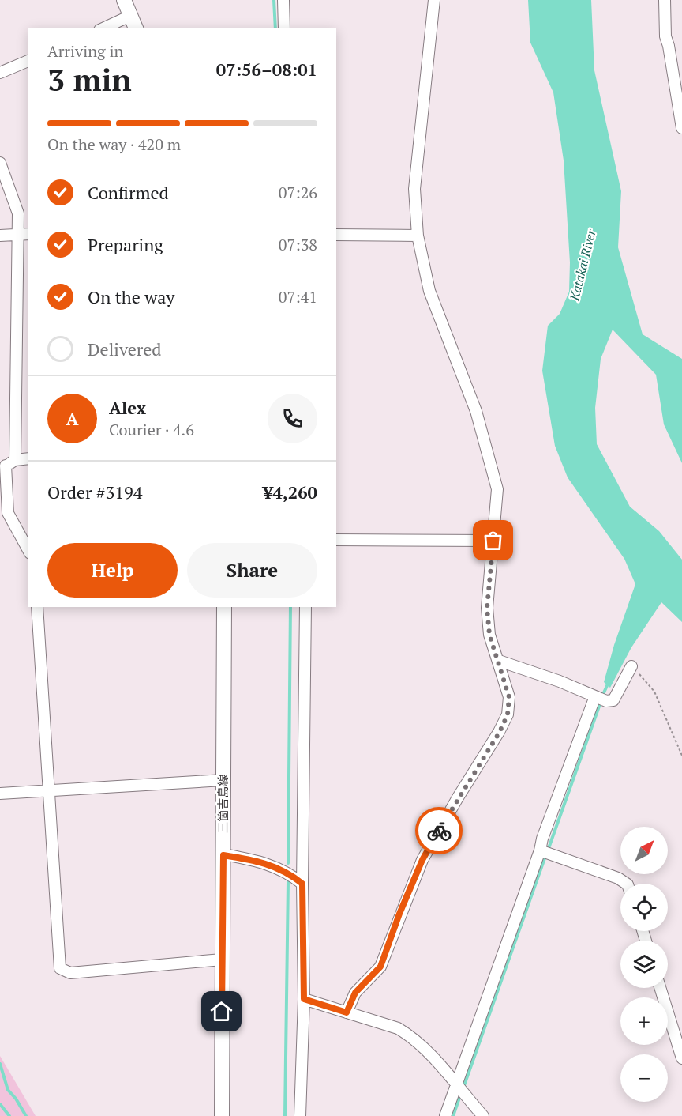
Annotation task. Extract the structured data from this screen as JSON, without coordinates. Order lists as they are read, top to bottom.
{
  "streets": {
    "main road": ["三箇吉島線"]
  },
  "water": ["Katakai River"],
  "north": "top right",
  "page": {
    "heading": ["3 min", "Arriving in", "07:56–08:01"],
    "panel": [
      "Alex",
      "Courier · 4.6",
      "Order #3194",
      "¥4,260"
    ],
    "bar": "On the way · 420 m",
    "list": [
      ["Confirmed", "07:26"],
      ["Preparing", "07:38"],
      ["On the way", "07:41"],
      "Delivered"
    ],
    "round": "A",
    "buttons": ["Help", "Share"],
    "map_buttons": ["+", "−"]
  }
}
